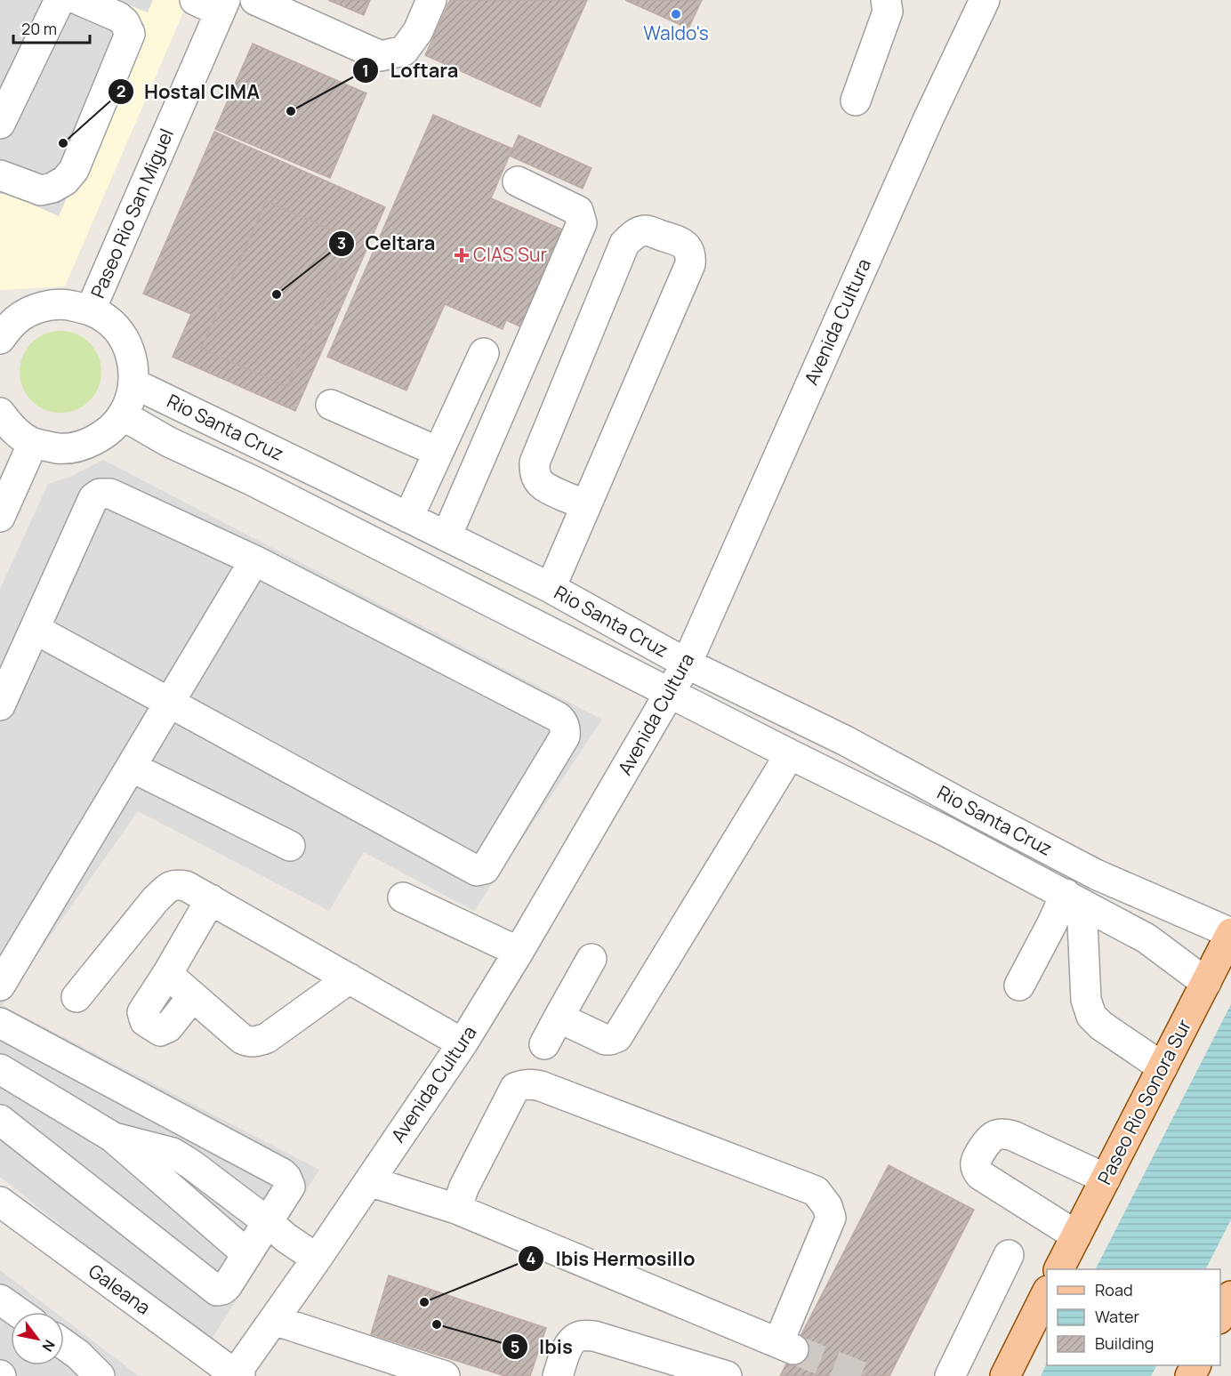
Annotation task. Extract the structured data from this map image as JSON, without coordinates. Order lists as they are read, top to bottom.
{
  "streets": {
    "main road": ["Paseo Rio Sonora Sur"],
    "street": [
      "Paseo Rio San Miguel",
      "Avenida Cultura",
      "Rio Santa Cruz",
      "Galeana"
    ]
  },
  "crossings": [
    ["Avenida Cultura", "Rio Santa Cruz"],
    ["Avenida Cultura", "Galeana"],
    ["Rio Santa Cruz", "Paseo Rio Sonora Sur"]
  ],
  "places": {
    "other": [
      "Waldo's",
      "Loftara",
      "Hostal CIMA",
      "Celtara",
      "Ibis Hermosillo",
      "Ibis"
    ],
    "health": ["CIAS Sur"]
  },
  "legend": ["Road", "Water", "Building"],
  "scale_bar": "20 m",
  "north": "bottom right"
}
